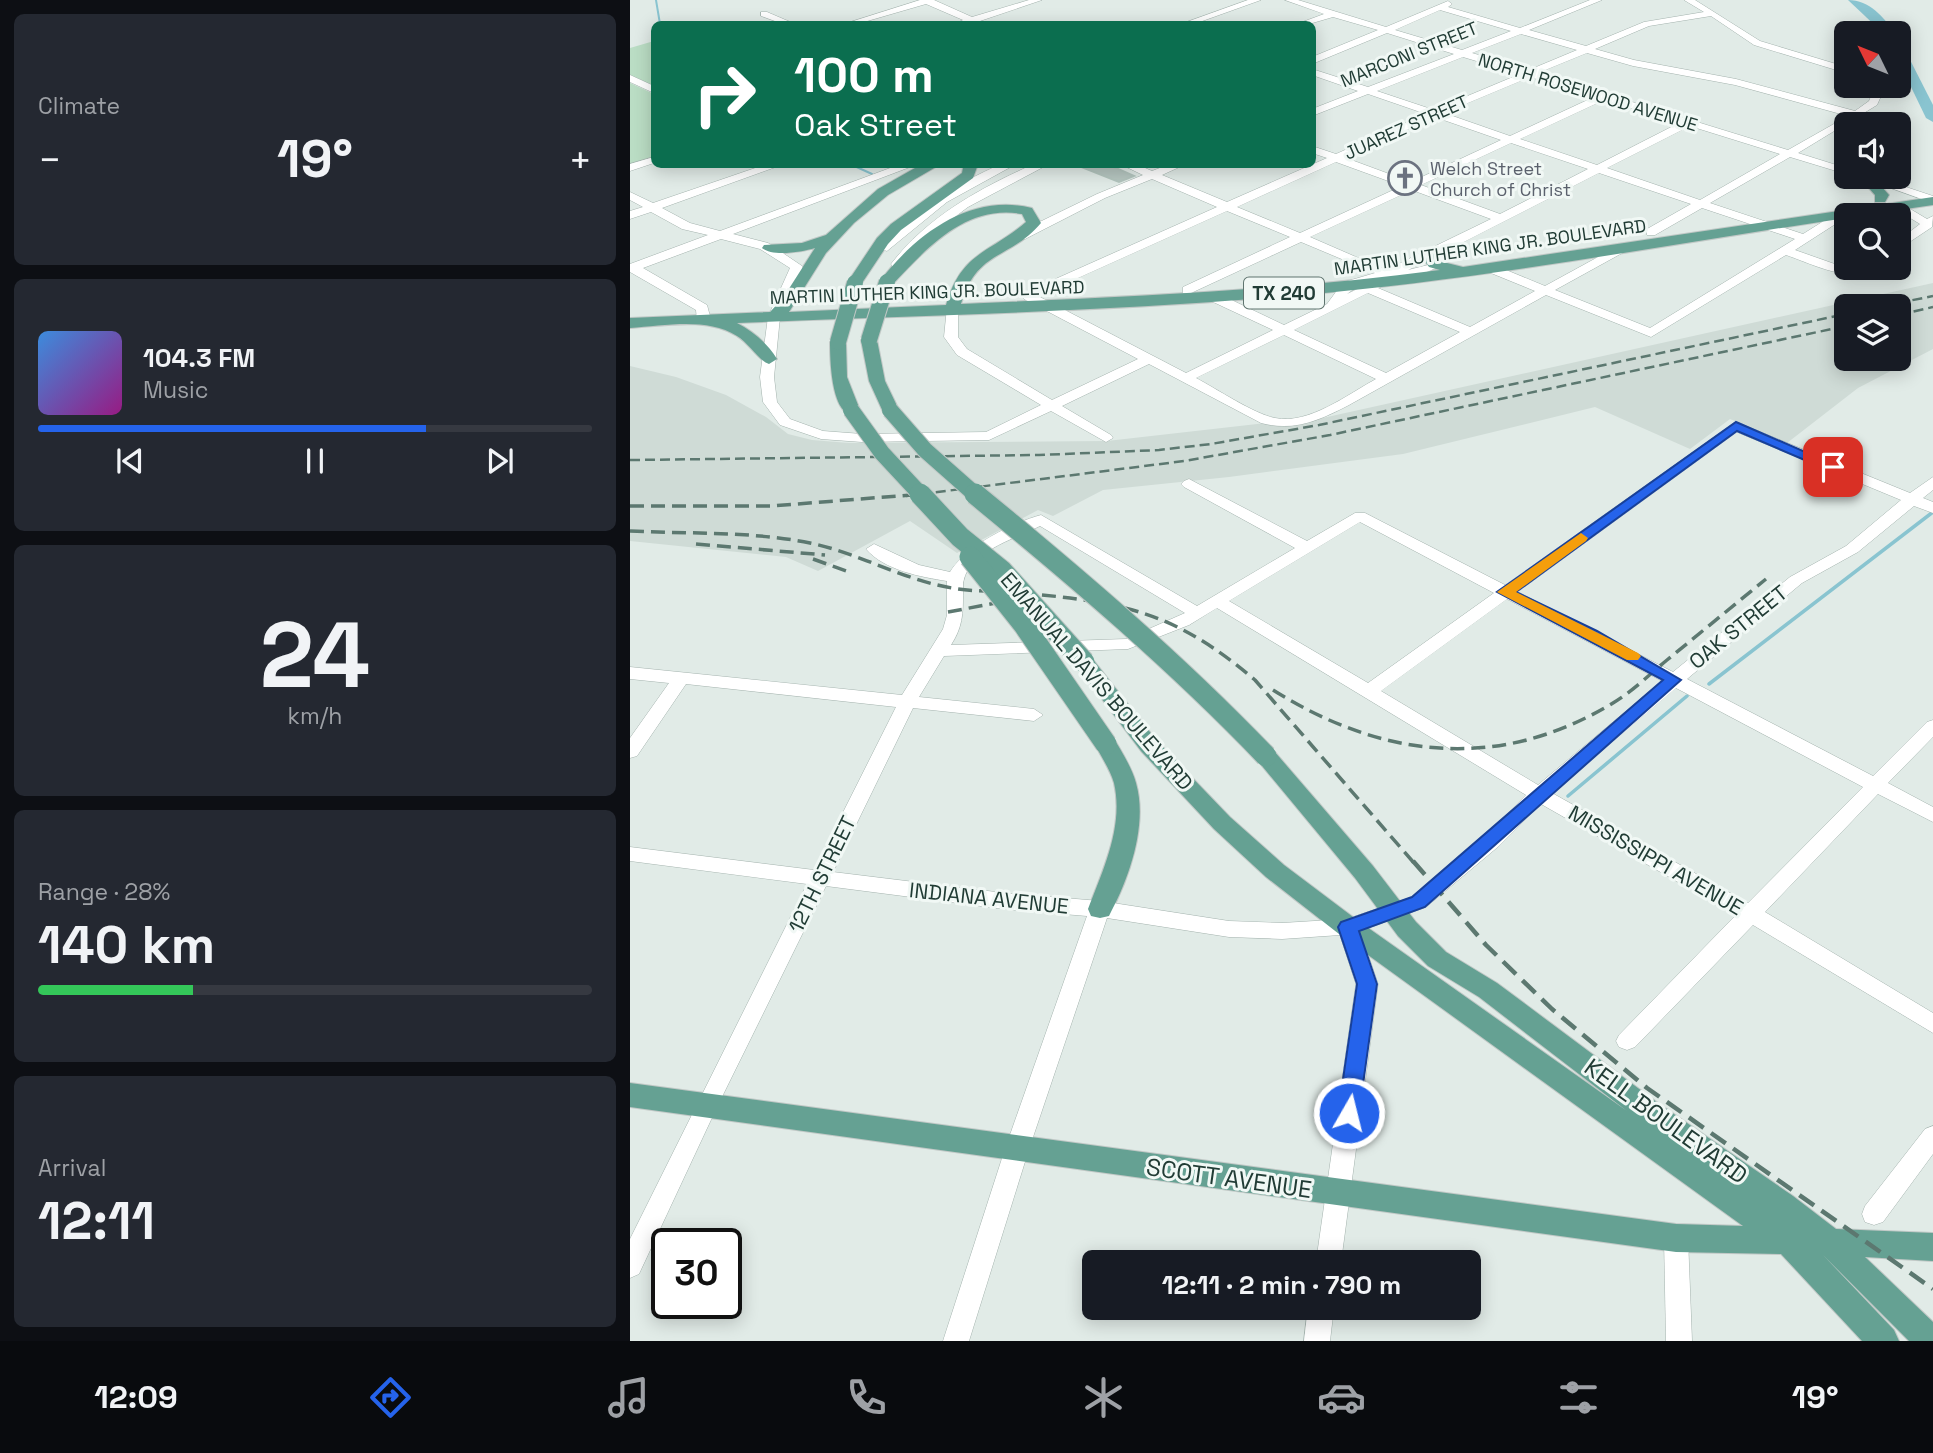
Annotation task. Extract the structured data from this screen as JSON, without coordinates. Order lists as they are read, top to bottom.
{
  "streets": {
    "main road": [
      "MARTIN LUTHER KING JR. BOULEVARD",
      "TX 240",
      "EMANUAL DAVIS BOULEVARD",
      "KELL BOULEVARD",
      "SCOTT AVENUE"
    ],
    "street": [
      "MARCONI STREET",
      "NORTH ROSEWOOD AVENUE",
      "JUAREZ STREET",
      "OAK STREET",
      "MISSISSIPPI AVENUE",
      "12TH STREET",
      "INDIANA AVENUE"
    ]
  },
  "crossings": [
    ["MARCONI STREET", "NORTH ROSEWOOD AVENUE"],
    ["NORTH ROSEWOOD AVENUE", "JUAREZ STREET"],
    ["JUAREZ STREET", "MARTIN LUTHER KING JR. BOULEVARD"],
    ["OAK STREET", "EMANUAL DAVIS BOULEVARD"],
    ["OAK STREET", "MISSISSIPPI AVENUE"],
    ["OAK STREET", "INDIANA AVENUE"],
    ["OAK STREET", "KELL BOULEVARD"],
    ["EMANUAL DAVIS BOULEVARD", "INDIANA AVENUE"],
    ["EMANUAL DAVIS BOULEVARD", "KELL BOULEVARD"],
    ["12TH STREET", "INDIANA AVENUE"],
    ["12TH STREET", "SCOTT AVENUE"],
    ["INDIANA AVENUE", "KELL BOULEVARD"],
    ["KELL BOULEVARD", "SCOTT AVENUE"]
  ],
  "places": {
    "church": ["Welch Street Church of Christ"]
  },
  "north": "top left",
  "page": {
    "tile": [
      "Climate",
      ["24", "km/h"],
      ["Range · 28%", "140 km"],
      ["Arrival", "12:11"]
    ],
    "turn": ["100 m", "Oak Street"],
    "heat": ["−", "19°", "+"],
    "song": ["104.3 FM", "Music"],
    "limit": "30",
    "trip": "12:11 · 2 min · 790 m",
    "tabs": ["12:09", "19°"]
  }
}
